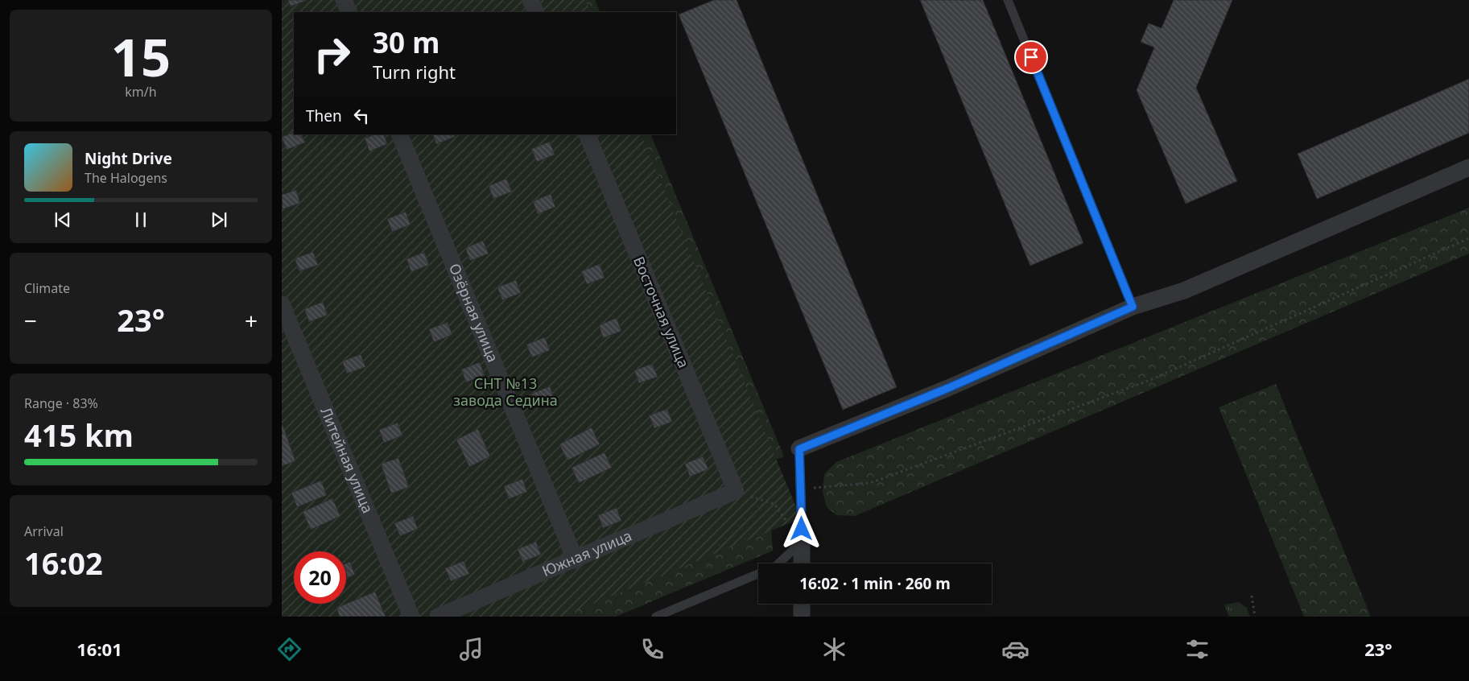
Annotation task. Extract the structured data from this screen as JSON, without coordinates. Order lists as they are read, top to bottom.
{
  "streets": {
    "street": [
      "Восточная улица",
      "Озёрная улица",
      "Литейная улица",
      "Южная улица"
    ]
  },
  "crossings": [
    ["Восточная улица", "Южная улица"],
    ["Озёрная улица", "Южная улица"]
  ],
  "parks": ["СНТ №13 завода Седина"],
  "page": {
    "tile": [
      ["15", "km/h"],
      "Climate",
      ["Range · 83%", "415 km"],
      ["Arrival", "16:02"]
    ],
    "turn": ["30 m", "Turn right"],
    "then": "Then",
    "song": ["Night Drive", "The Halogens"],
    "heat": ["−", "23°", "+"],
    "limit": "20",
    "trip": "16:02 · 1 min · 260 m",
    "tabs": ["16:01", "23°"]
  }
}
